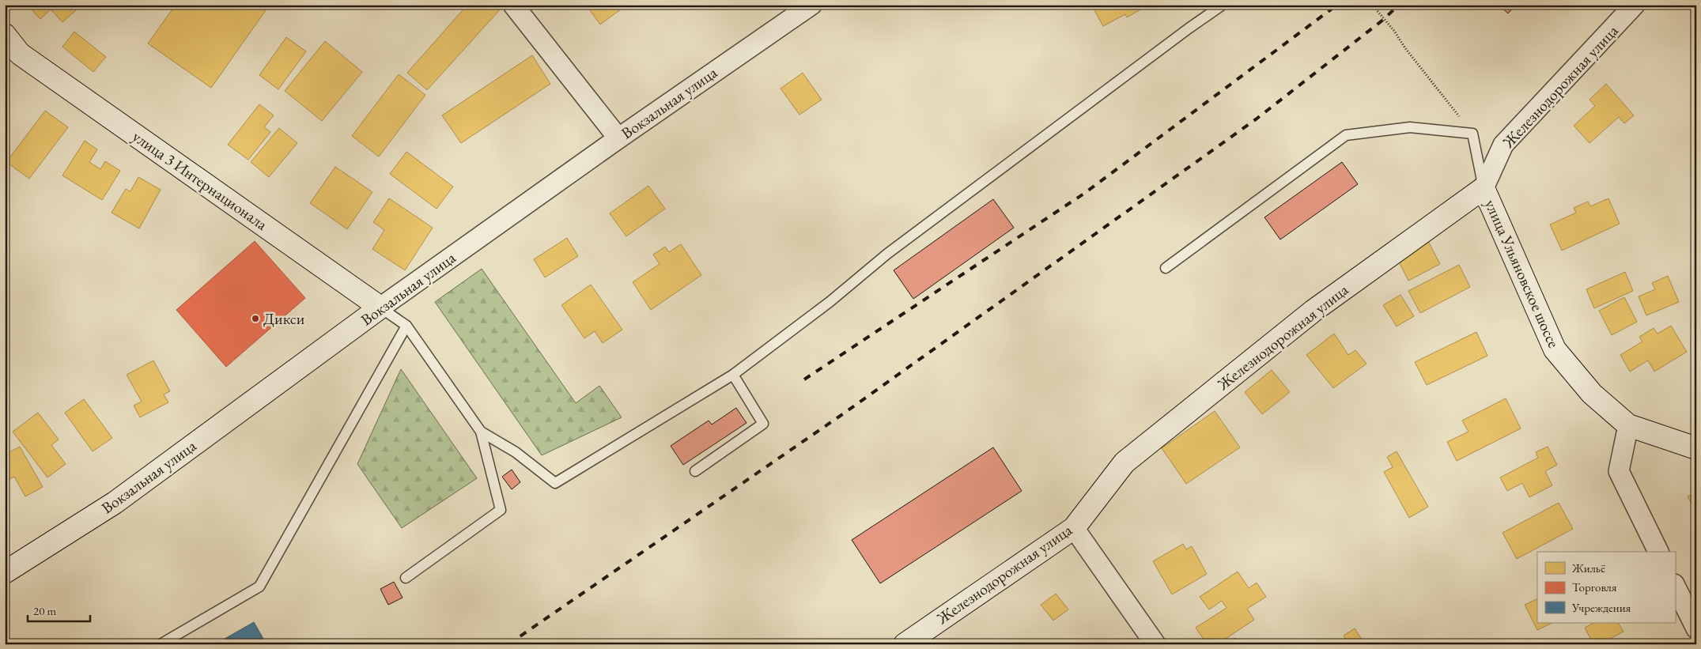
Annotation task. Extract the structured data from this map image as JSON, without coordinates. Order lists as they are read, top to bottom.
{
  "streets": {
    "street": [
      "Железнодорожная улица",
      "Вокзальная улица",
      "улица 3 Интернационала",
      "улица Ульяновское шоссе"
    ]
  },
  "crossings": [
    ["Железнодорожная улица", "улица Ульяновское шоссе"],
    ["Вокзальная улица", "улица 3 Интернационала"]
  ],
  "places": ["Дикси"],
  "legend": ["Жильё", "Торговля", "Учреждения"],
  "scale_bar": "20 m"
}
